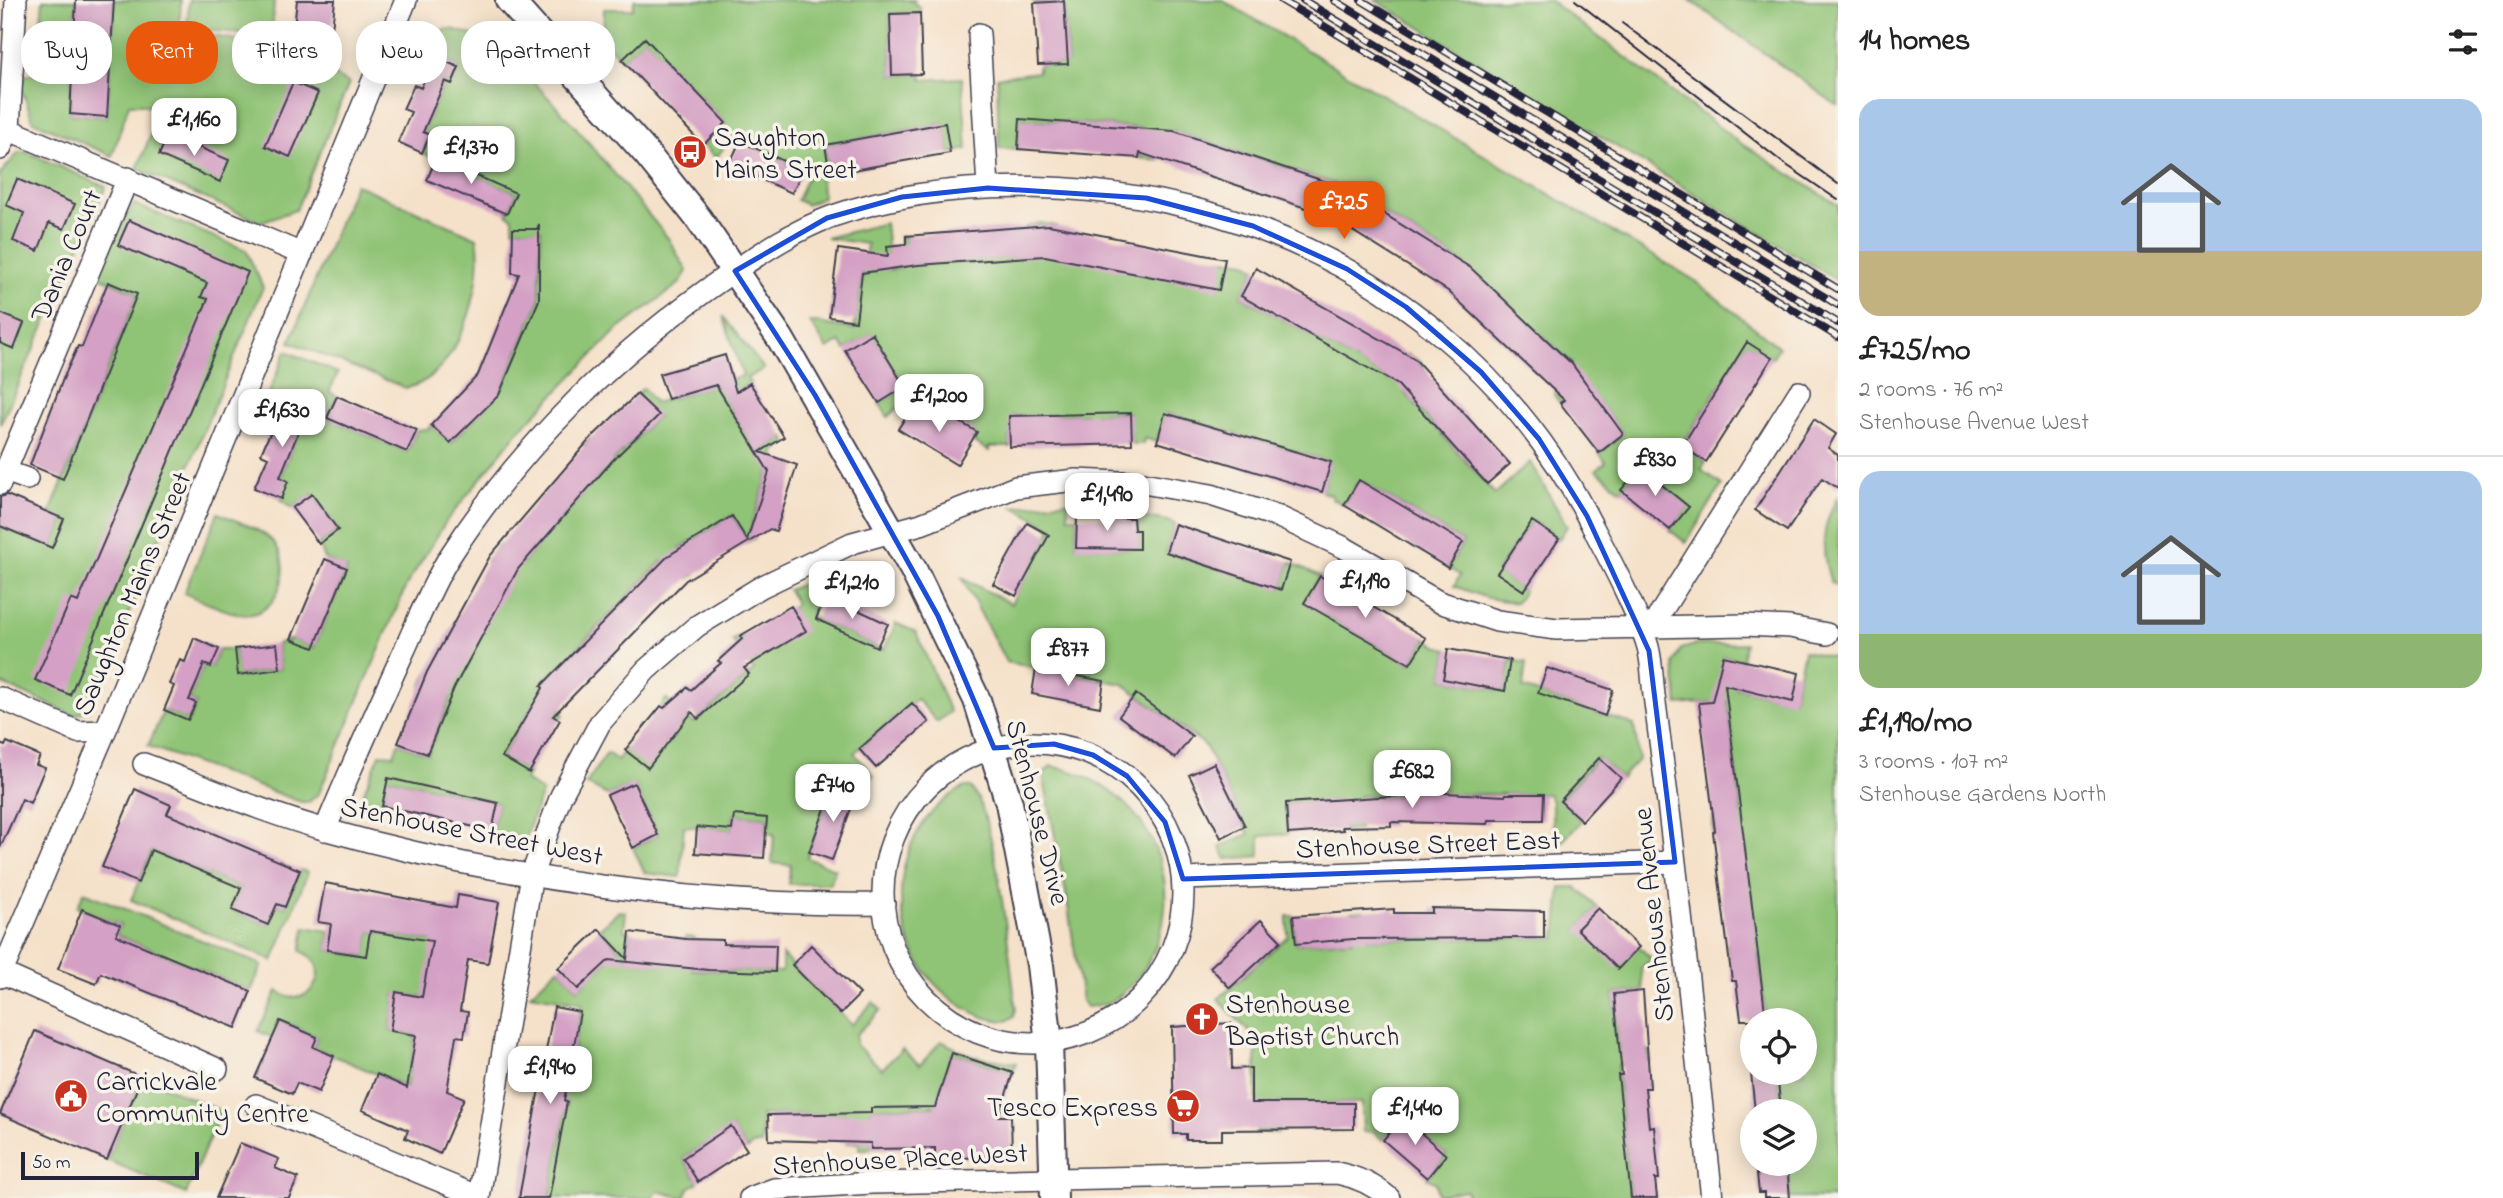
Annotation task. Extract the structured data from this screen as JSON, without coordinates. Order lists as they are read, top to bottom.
{
  "streets": {
    "street": [
      "Dania Court",
      "Saughton Mains Street",
      "Stenhouse Drive",
      "Stenhouse Street West",
      "Stenhouse Street East",
      "Stenhouse Avenue",
      "Stenhouse Place West"
    ]
  },
  "crossings": [
    ["Stenhouse Drive", "Stenhouse Avenue"],
    ["Stenhouse Drive", "Stenhouse Place West"],
    ["Stenhouse Street West", "Stenhouse Avenue"],
    ["Stenhouse Street East", "Stenhouse Avenue"]
  ],
  "places": {
    "bus stop": ["Saughton Mains Street"],
    "church": ["Stenhouse Baptist Church"],
    "public building": ["Carrickvale Community Centre"],
    "supermarket": ["Tesco Express"]
  },
  "scale_bar": "50 m",
  "page": {
    "heading": "14 homes",
    "chip": [
      "Buy",
      "Rent",
      "Filters",
      "New",
      "Apartment"
    ],
    "list": [
      {
        "name": "£725/mo",
        "note": "2 rooms · 76 m² · Stenhouse Avenue West"
      },
      {
        "name": "£1,190/mo",
        "note": "3 rooms · 107 m² · Stenhouse Gardens North"
      }
    ],
    "price": [
      "£1,160",
      "£1,370",
      "£725",
      "£1,200",
      "£1,630",
      "£830",
      "£1,490",
      "£1,190",
      "£1,210",
      "£877",
      "£682",
      "£740",
      "£1,940",
      "£1,440"
    ],
    "scale": "50 m"
  }
}
